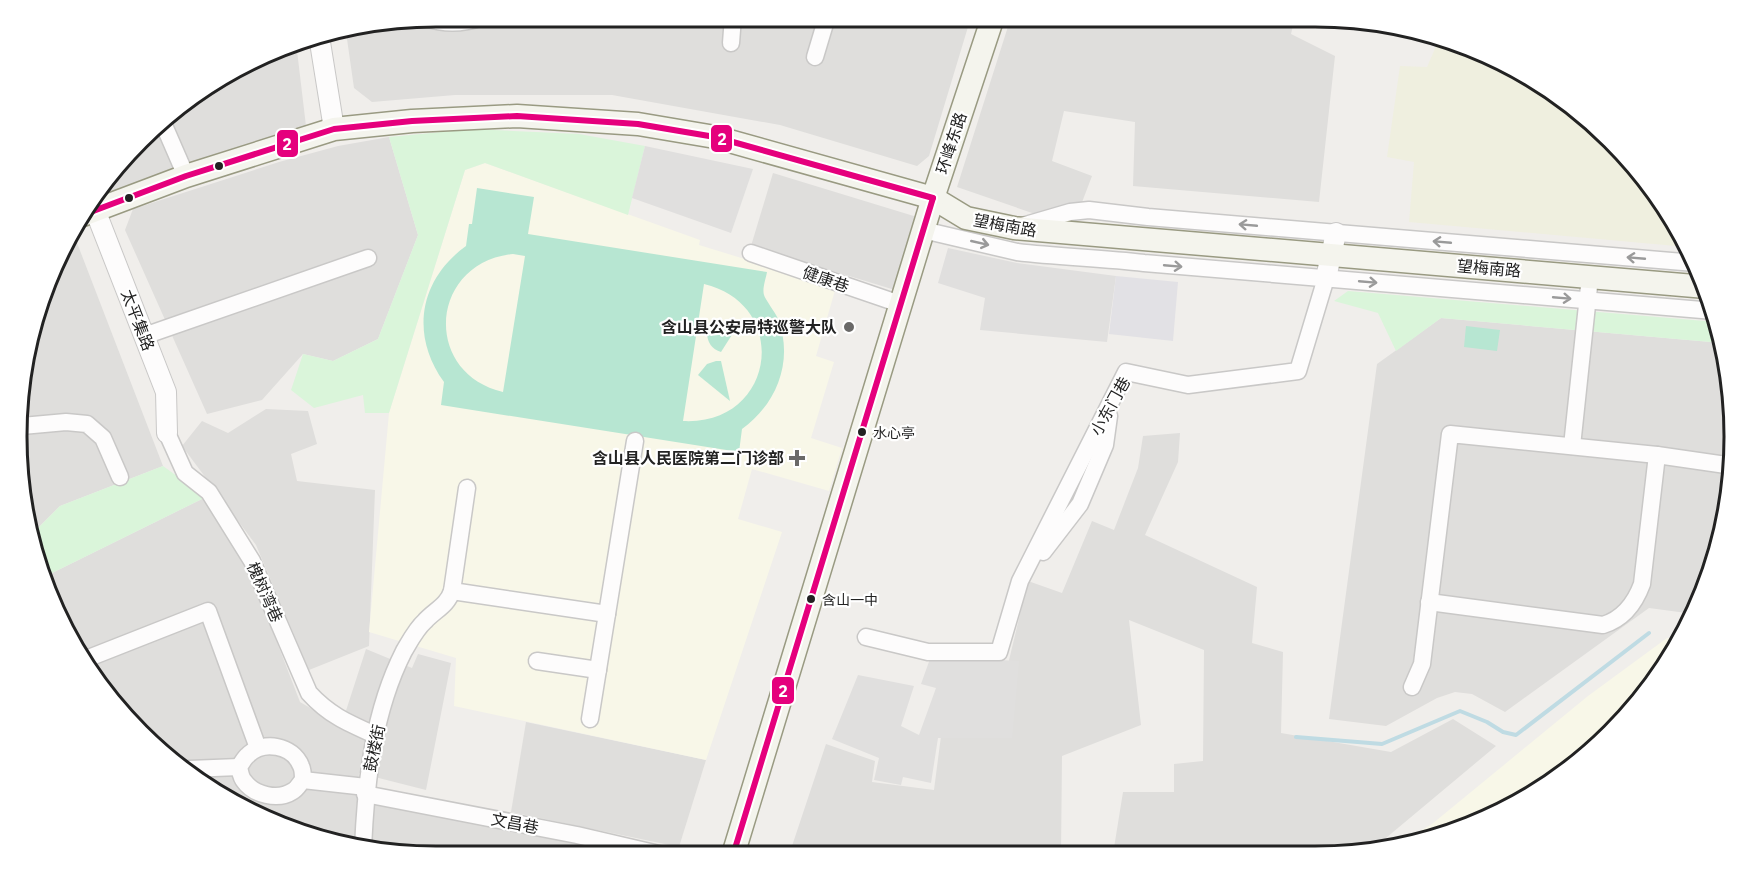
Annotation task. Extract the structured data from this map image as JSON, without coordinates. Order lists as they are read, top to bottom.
{
  "streets": {
    "main road": ["环峰东路", "望梅南路"],
    "street": [
      "健康巷",
      "太平集路",
      "小东门巷",
      "槐树湾巷",
      "鼓楼街",
      "文昌巷"
    ]
  },
  "crossings": [
    ["环峰东路", "望梅南路"],
    ["环峰东路", "健康巷"],
    ["太平集路", "槐树湾巷"],
    ["槐树湾巷", "鼓楼街"],
    ["鼓楼街", "文昌巷"]
  ],
  "places": {
    "other": ["含山县公安局特巡警大队", "水心亭", "含山一中"],
    "health": ["含山县人民医院第二门诊部"]
  },
  "lines": ["transit line 2"]
}
